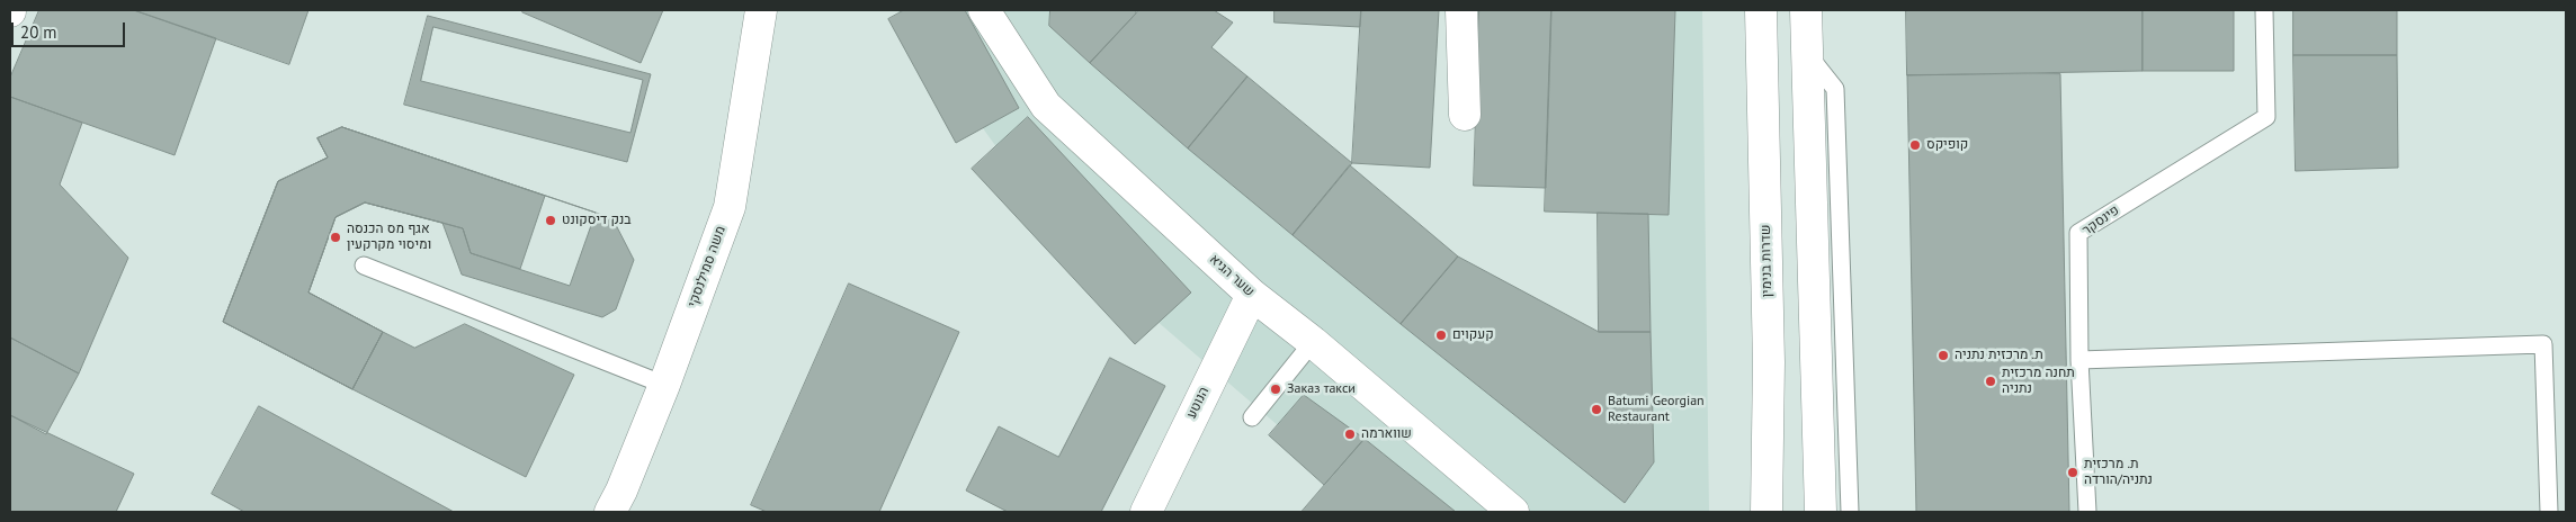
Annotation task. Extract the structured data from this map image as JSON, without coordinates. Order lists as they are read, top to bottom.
{
  "streets": {
    "street": [
      "שדרות בנימין",
      "משה סמילנסקי",
      "שער הגיא",
      "הנוטע"
    ],
    "lane": ["פינסקר"]
  },
  "crossings": [
    ["שער הגיא", "הנוטע"]
  ],
  "places": [
    "קופיקס",
    "בנק דיסקונט",
    "אגף מס הכנסה ומיסוי מקרקעין",
    "קעקוים",
    "ת. מרכזית נתניה",
    "תחנה מרכזית נתניה",
    "Заказ такси",
    "Batumi Georgian Restaurant",
    "שווארמה",
    "ת. מרכזית נתניה/הורדה"
  ],
  "scale_bar": "20 m"
}
